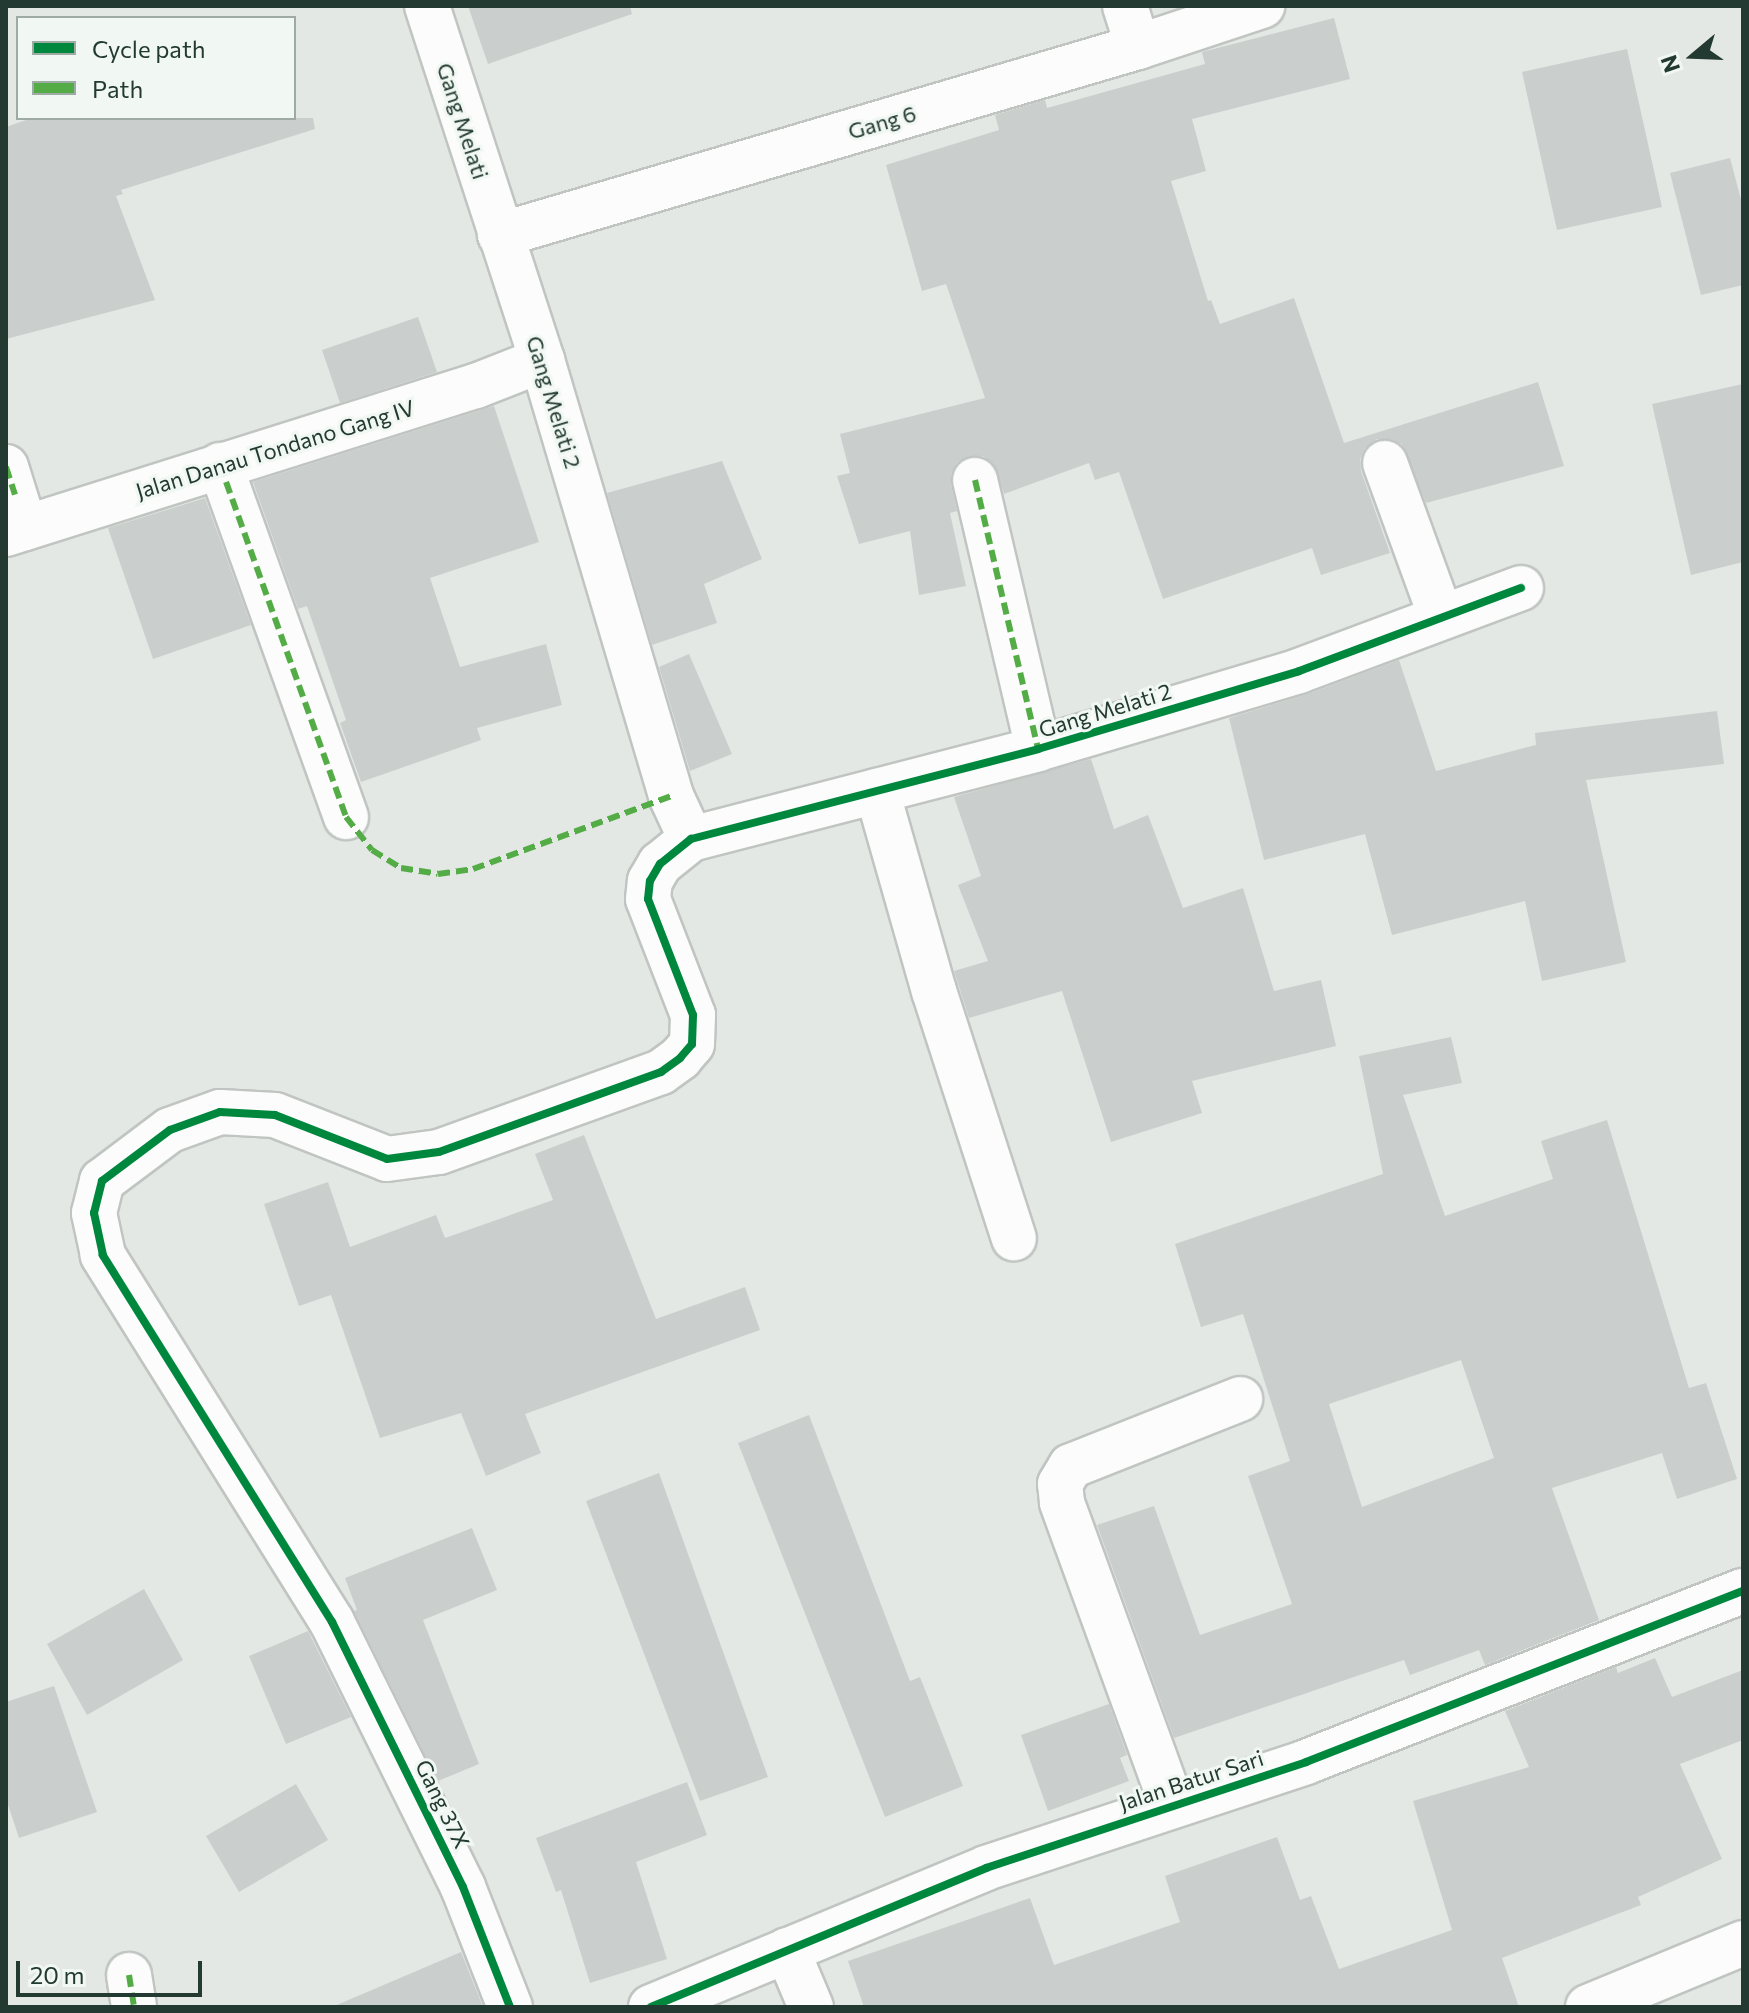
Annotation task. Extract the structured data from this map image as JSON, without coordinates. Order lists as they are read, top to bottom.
{
  "streets": {
    "street": [
      "Gang Melati",
      "Gang 6",
      "Gang Melati 2",
      "Jalan Danau Tondano Gang IV",
      "Jalan Batur Sari",
      "Gang 37X"
    ]
  },
  "crossings": [
    ["Gang Melati", "Gang 6"],
    ["Gang Melati", "Gang Melati 2"],
    ["Gang 6", "Gang Melati 2"],
    ["Gang Melati 2", "Jalan Danau Tondano Gang IV"],
    ["Gang Melati 2", "Gang 37X"]
  ],
  "legend": ["Cycle path", "Path"],
  "scale_bar": "20 m",
  "north": "left"
}
